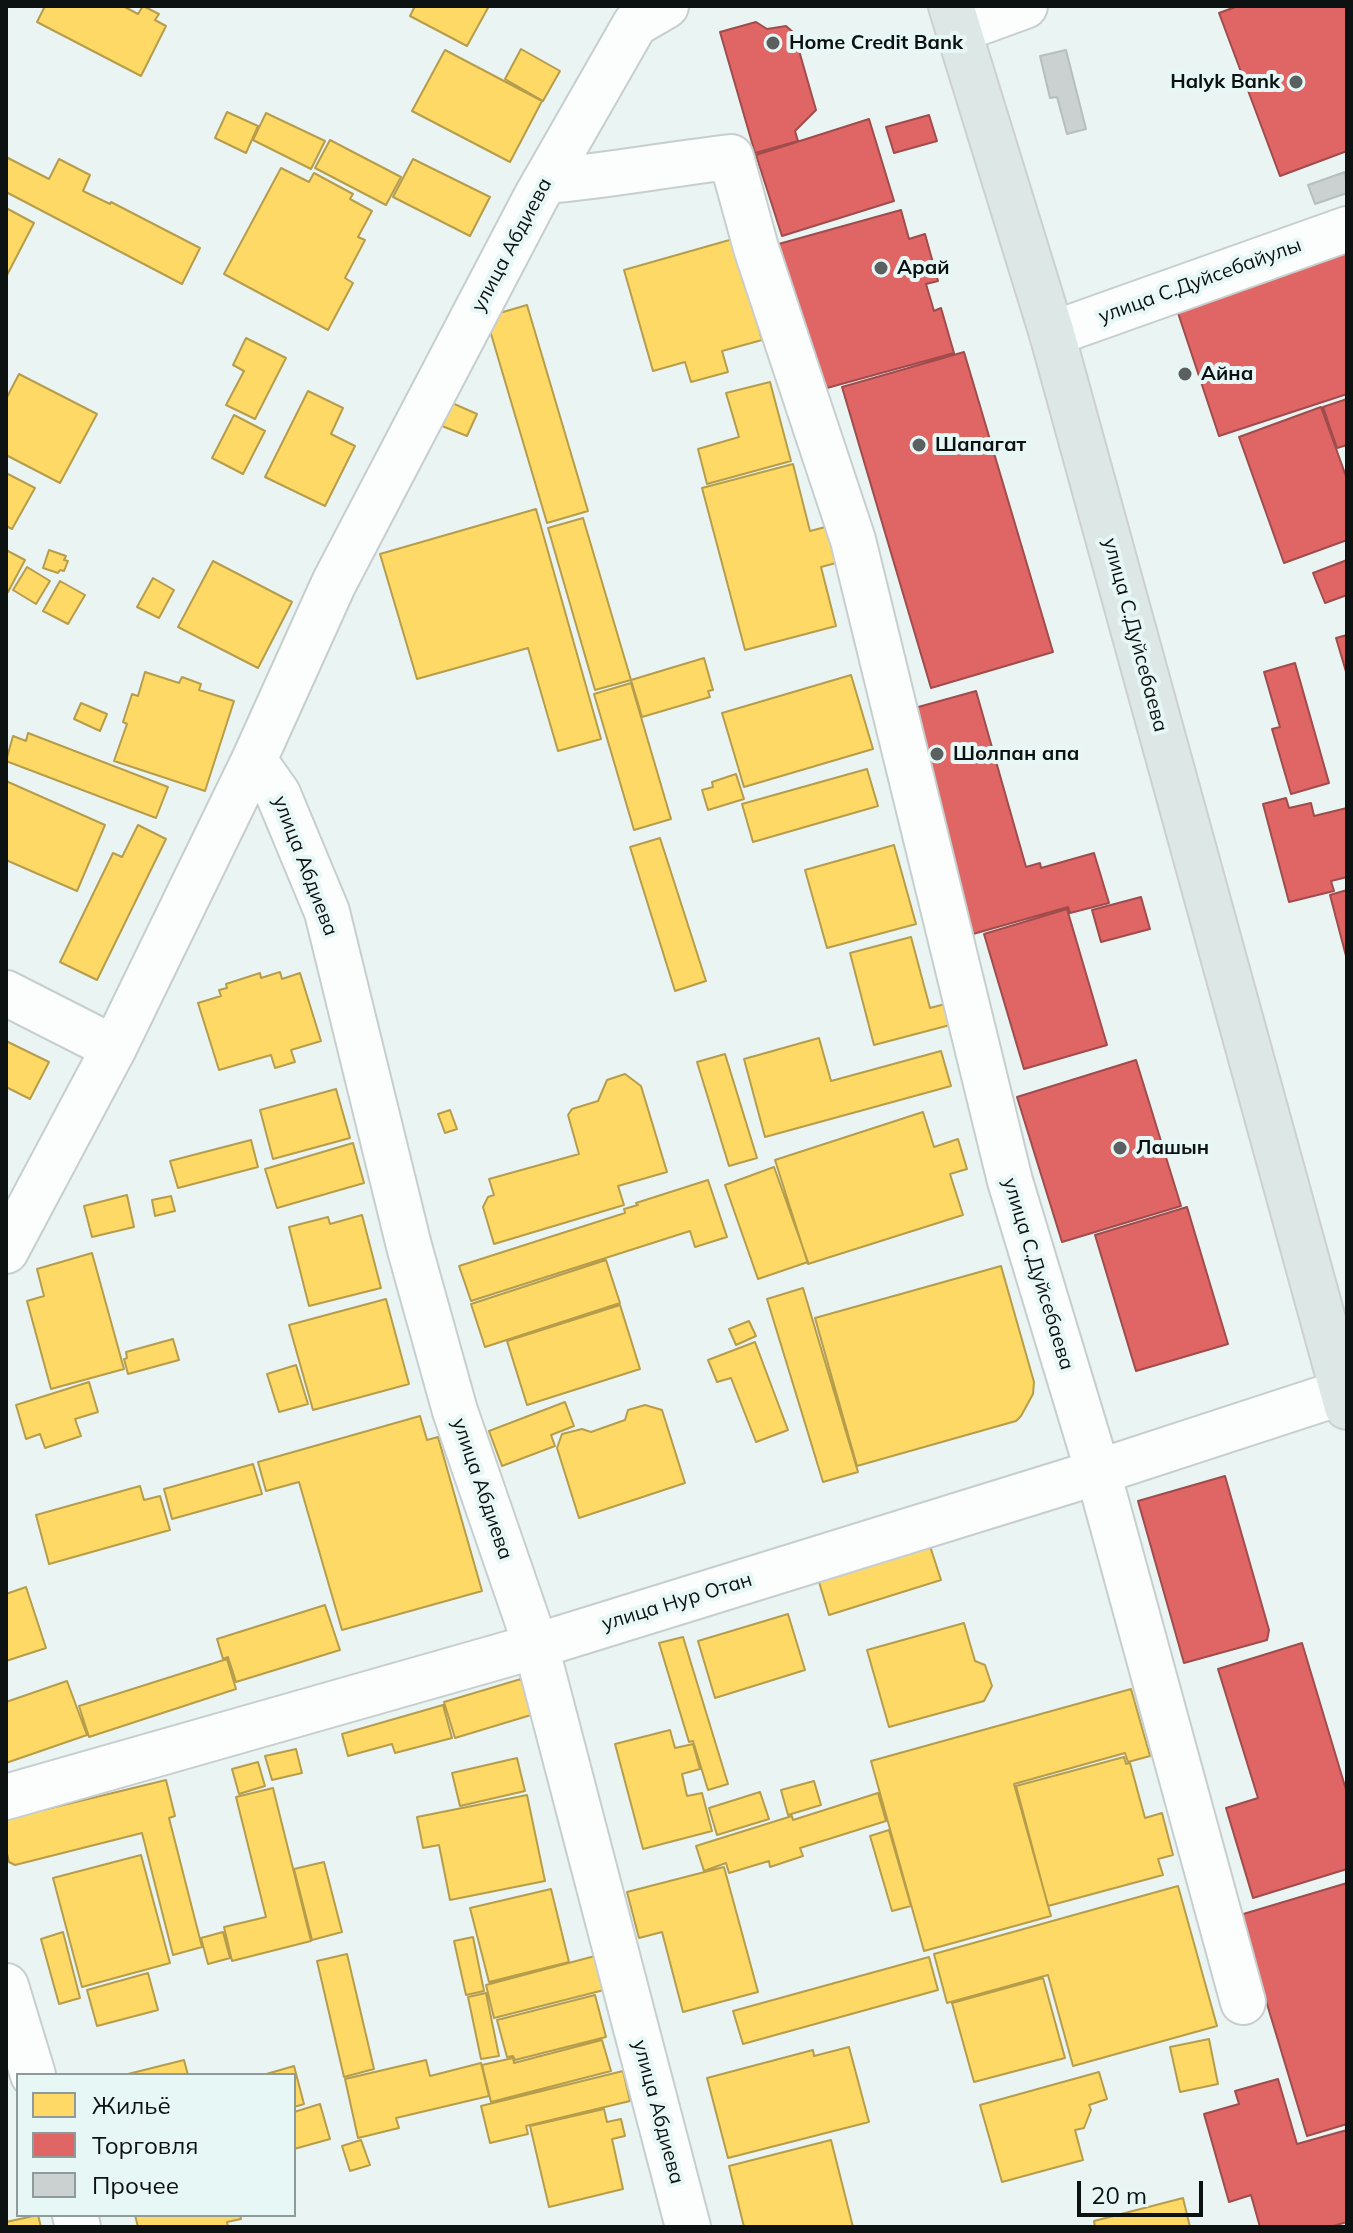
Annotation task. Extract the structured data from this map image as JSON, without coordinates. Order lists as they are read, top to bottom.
{
  "streets": {
    "main road": ["улица С.Дуйсебаева"],
    "street": ["улица Абдиева", "улица С.Дуйсебайулы", "улица Нур Отан"]
  },
  "crossings": [
    ["улица Абдиева", "улица С.Дуйсебаева"],
    ["улица Абдиева", "улица Нур Отан"],
    ["улица С.Дуйсебайулы", "улица С.Дуйсебаева"],
    ["улица С.Дуйсебаева", "улица Нур Отан"]
  ],
  "places": [
    "Home Credit Bank",
    "Halyk Bank",
    "Арай",
    "Айна",
    "Шапагат",
    "Шолпан апа",
    "Лашын"
  ],
  "legend": ["Жильё", "Торговля", "Прочее"],
  "scale_bar": "20 m"
}
